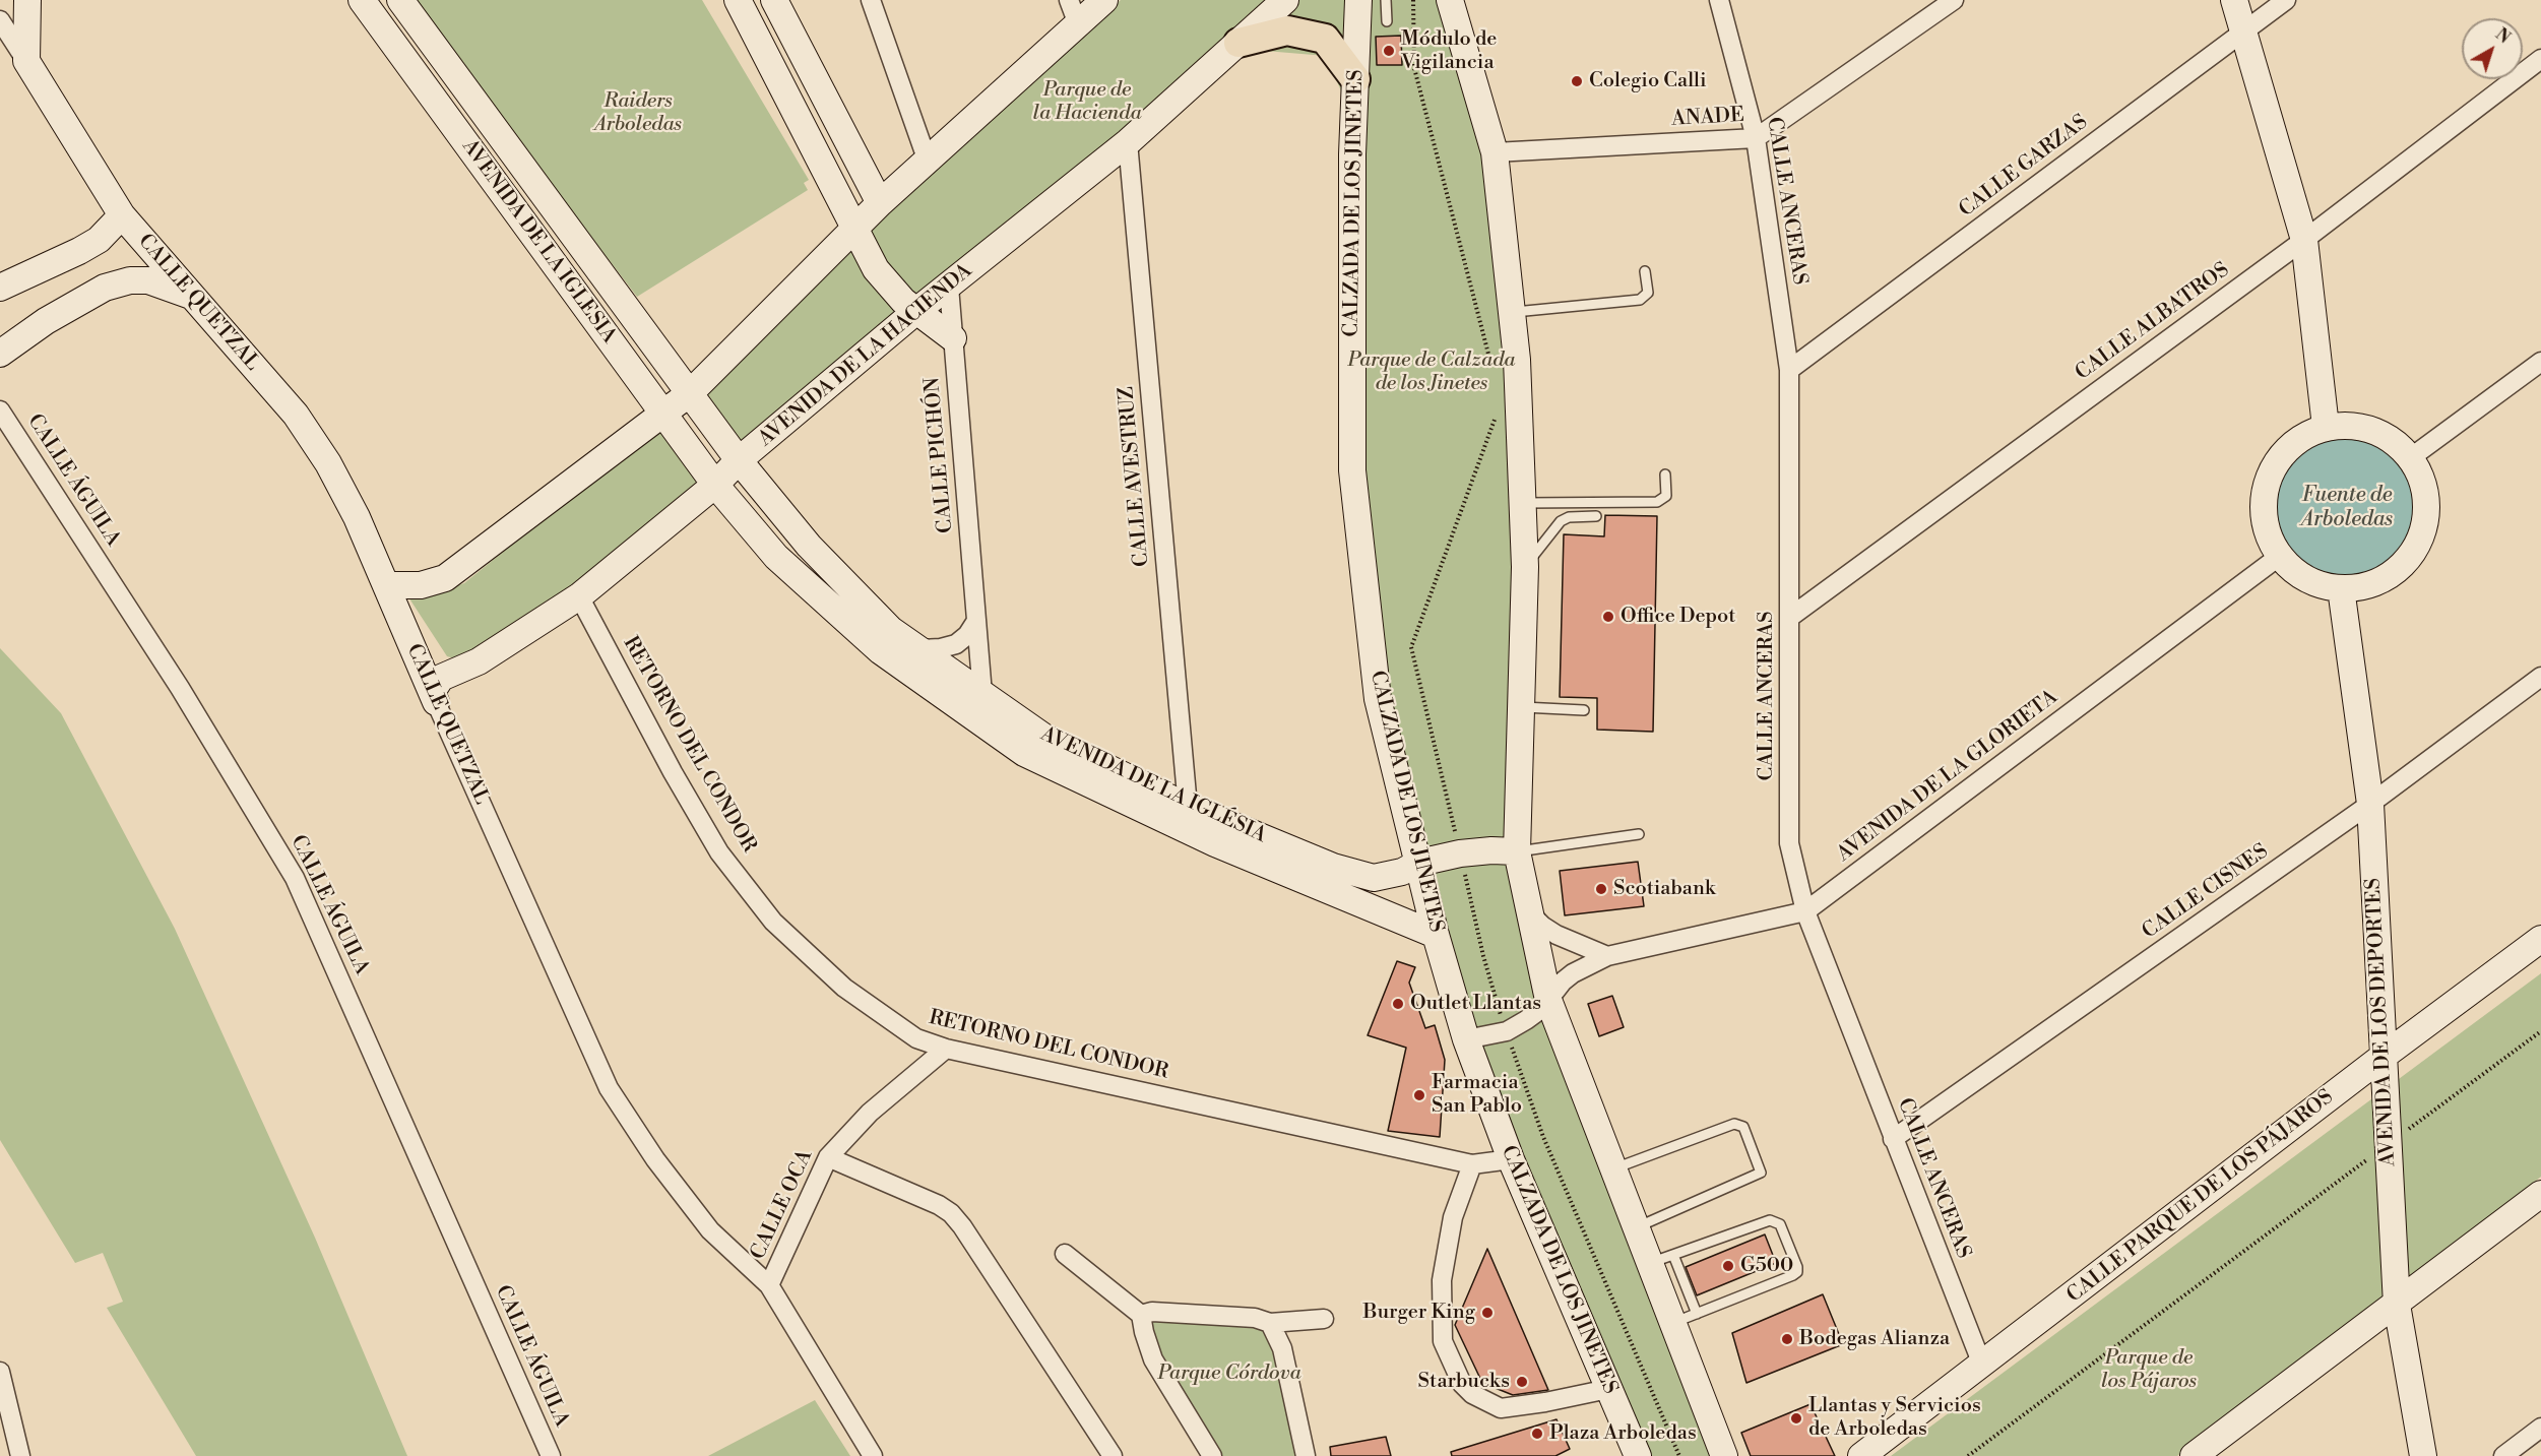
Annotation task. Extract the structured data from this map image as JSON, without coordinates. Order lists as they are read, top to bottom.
{
  "streets": {
    "street": [
      "ANADE",
      "CALLE GARZAS",
      "CALLE ANCERAS",
      "CALZADA DE LOS JINETES",
      "AVENIDA DE LA IGLESIA",
      "CALLE QUETZAL",
      "CALLE ALBATROS",
      "AVENIDA DE LA HACIENDA",
      "CALLE PICHÓN",
      "CALLE AVESTRUZ",
      "CALLE ÁGUILA",
      "RETORNO DEL CONDOR",
      "AVENIDA DE LA GLORIETA",
      "AVENIDA DE LA IGLÉSIA",
      "CALLE CISNES",
      "AVENIDA DE LOS DEPORTES",
      "CALLE PARQUE DE LOS PÁJAROS",
      "CALLE OCA"
    ]
  },
  "crossings": [
    ["ANADE", "CALLE ANCERAS"],
    ["CALLE GARZAS", "CALLE ANCERAS"],
    ["CALLE ANCERAS", "CALLE ALBATROS"],
    ["CALLE ANCERAS", "AVENIDA DE LA GLORIETA"],
    ["CALLE ANCERAS", "CALLE CISNES"],
    ["CALLE ANCERAS", "CALLE PARQUE DE LOS PÁJAROS"],
    ["CALZADA DE LOS JINETES", "RETORNO DEL CONDOR"],
    ["CALZADA DE LOS JINETES", "AVENIDA DE LA GLORIETA"],
    ["CALZADA DE LOS JINETES", "AVENIDA DE LA IGLÉSIA"],
    ["AVENIDA DE LA IGLESIA", "AVENIDA DE LA HACIENDA"],
    ["AVENIDA DE LA IGLESIA", "AVENIDA DE LA IGLÉSIA"],
    ["CALLE QUETZAL", "AVENIDA DE LA HACIENDA"],
    ["CALLE QUETZAL", "CALLE OCA"],
    ["AVENIDA DE LA HACIENDA", "CALLE PICHÓN"],
    ["AVENIDA DE LA HACIENDA", "CALLE AVESTRUZ"],
    ["AVENIDA DE LA HACIENDA", "RETORNO DEL CONDOR"],
    ["AVENIDA DE LA HACIENDA", "AVENIDA DE LA IGLÉSIA"],
    ["CALLE PICHÓN", "AVENIDA DE LA IGLÉSIA"],
    ["CALLE AVESTRUZ", "AVENIDA DE LA IGLÉSIA"],
    ["RETORNO DEL CONDOR", "CALLE OCA"],
    ["AVENIDA DE LA GLORIETA", "AVENIDA DE LOS DEPORTES"],
    ["CALLE CISNES", "AVENIDA DE LOS DEPORTES"],
    ["AVENIDA DE LOS DEPORTES", "CALLE PARQUE DE LOS PÁJAROS"]
  ],
  "water": ["Fuente de Arboledas"],
  "parks": [
    "Parque de la Hacienda",
    "Raiders Arboledas",
    "Parque de Calzada de los Jinetes",
    "Parque de los Pájaros",
    "Parque Córdova"
  ],
  "places": [
    "Módulo de Vigilancia",
    "Colegio Calli",
    "Office Depot",
    "Scotiabank",
    "Outlet Llantas",
    "Farmacia San Pablo",
    "G500",
    "Burger King",
    "Bodegas Alianza",
    "Starbucks",
    "Llantas y Servicios de Arboledas",
    "Plaza Arboledas"
  ],
  "north": "top right"
}
